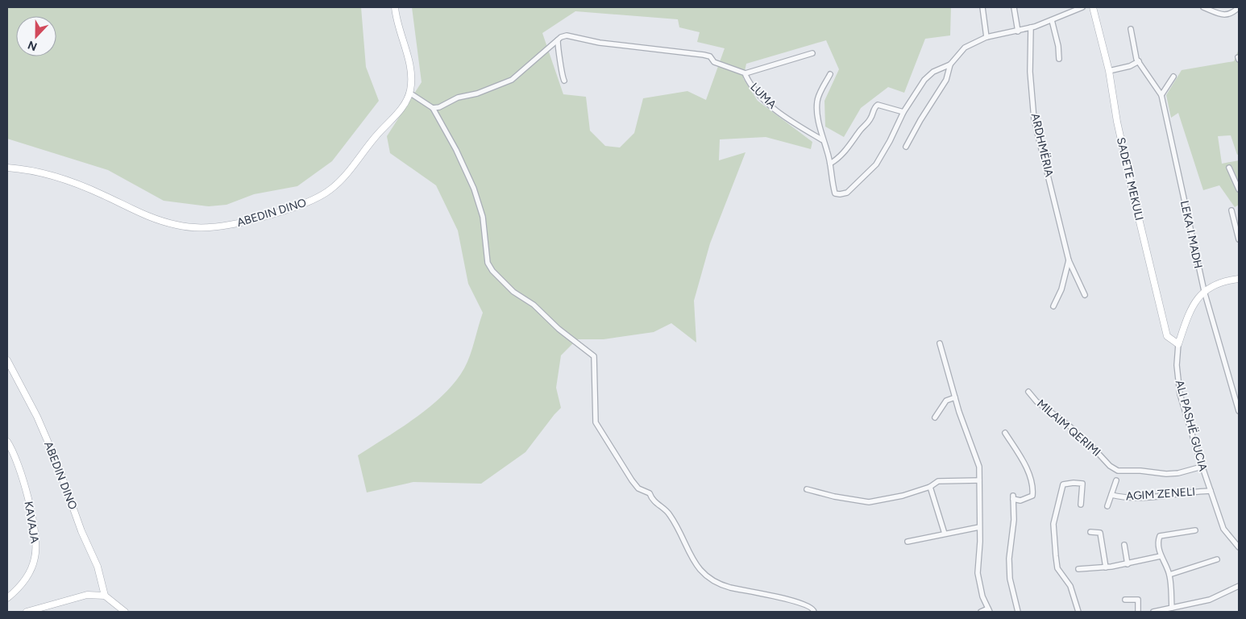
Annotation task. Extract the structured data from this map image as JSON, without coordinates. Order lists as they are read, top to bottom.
{
  "streets": {
    "street": [
      "LUMA",
      "ARDHMËRIA",
      "SADETE MEKULI",
      "ABEDIN DINO",
      "LEKA I MADH",
      "ALI PASHË GUCIA",
      "MILAIM QERIMI",
      "AGIM ZENELI",
      "KAVAJA"
    ]
  },
  "crossings": [
    ["SADETE MEKULI", "ALI PASHË GUCIA"],
    ["LEKA I MADH", "ALI PASHË GUCIA"],
    ["ALI PASHË GUCIA", "MILAIM QERIMI"],
    ["ALI PASHË GUCIA", "AGIM ZENELI"]
  ],
  "north": "bottom"
}
